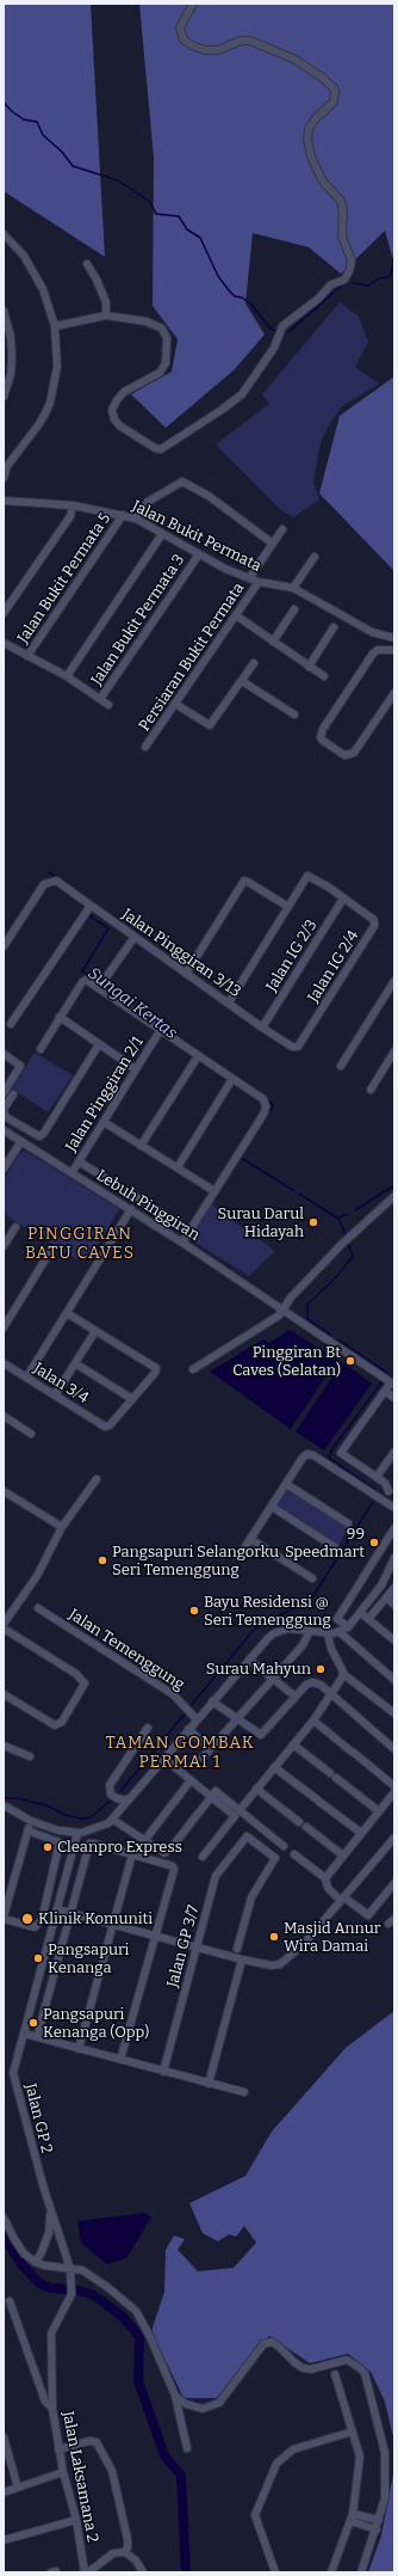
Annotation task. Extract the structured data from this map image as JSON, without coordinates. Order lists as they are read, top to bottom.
{
  "streets": {
    "street": [
      "Jalan Bukit Permata",
      "Jalan Bukit Permata 5",
      "Jalan Bukit Permata 3",
      "Persiaran Bukit Permata",
      "Jalan Pinggiran 3/13",
      "Jalan IG 2/3",
      "Jalan IG 2/4",
      "Jalan Pinggiran 2/1",
      "Lebuh Pinggiran",
      "Jalan 3/4",
      "Jalan Temenggung",
      "Jalan GP 3/7",
      "Jalan GP 2",
      "Jalan Laksamana 2"
    ]
  },
  "crossings": [
    ["Jalan Bukit Permata", "Jalan Bukit Permata 5"],
    ["Jalan Bukit Permata", "Jalan Bukit Permata 3"],
    ["Jalan Bukit Permata", "Persiaran Bukit Permata"],
    ["Jalan Pinggiran 3/13", "Jalan IG 2/3"],
    ["Jalan Pinggiran 3/13", "Jalan IG 2/4"],
    ["Jalan IG 2/3", "Jalan IG 2/4"],
    ["Jalan Pinggiran 2/1", "Lebuh Pinggiran"],
    ["Jalan GP 2", "Jalan Laksamana 2"]
  ],
  "districts": ["PINGGIRAN BATU CAVES", "TAMAN GOMBAK PERMAI 1"],
  "water": ["Sungai Kertas"],
  "places": [
    "Surau Darul Hidayah",
    "Pinggiran Bt Caves (Selatan)",
    "99 Speedmart",
    "Pangsapuri Selangorku Seri Temenggung",
    "Bayu Residensi @ Seri Temenggung",
    "Surau Mahyun",
    "Cleanpro Express",
    "Klinik Komuniti",
    "Masjid Annur Wira Damai",
    "Pangsapuri Kenanga",
    "Pangsapuri Kenanga (Opp)"
  ]
}
